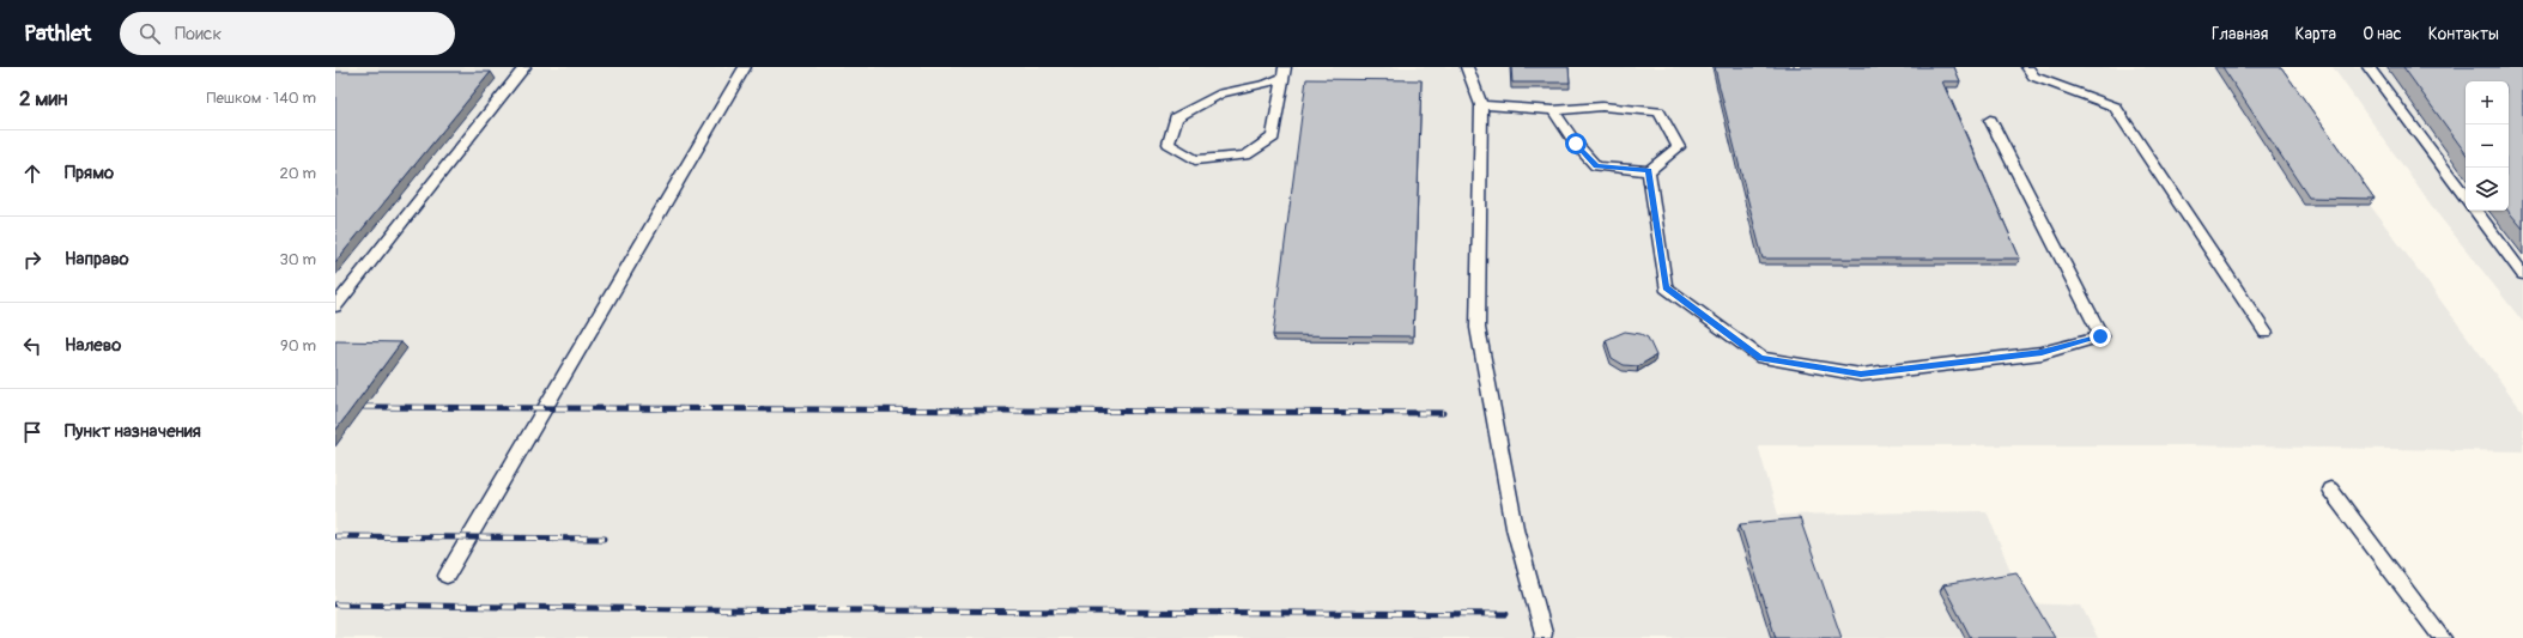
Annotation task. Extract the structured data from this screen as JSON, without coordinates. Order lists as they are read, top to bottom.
{
  "page": {
    "header": "Pathlet",
    "search": "Поиск",
    "nav": [
      "Главная",
      "Карта",
      "О нас",
      "Контакты"
    ],
    "heading": ["2 мин", "Пешком · 140 m"],
    "map_buttons": ["+", "−"],
    "list": [
      ["Прямо", "20 m"],
      ["Направо", "30 m"],
      ["Налево", "90 m"],
      "Пункт назначения"
    ]
  }
}
